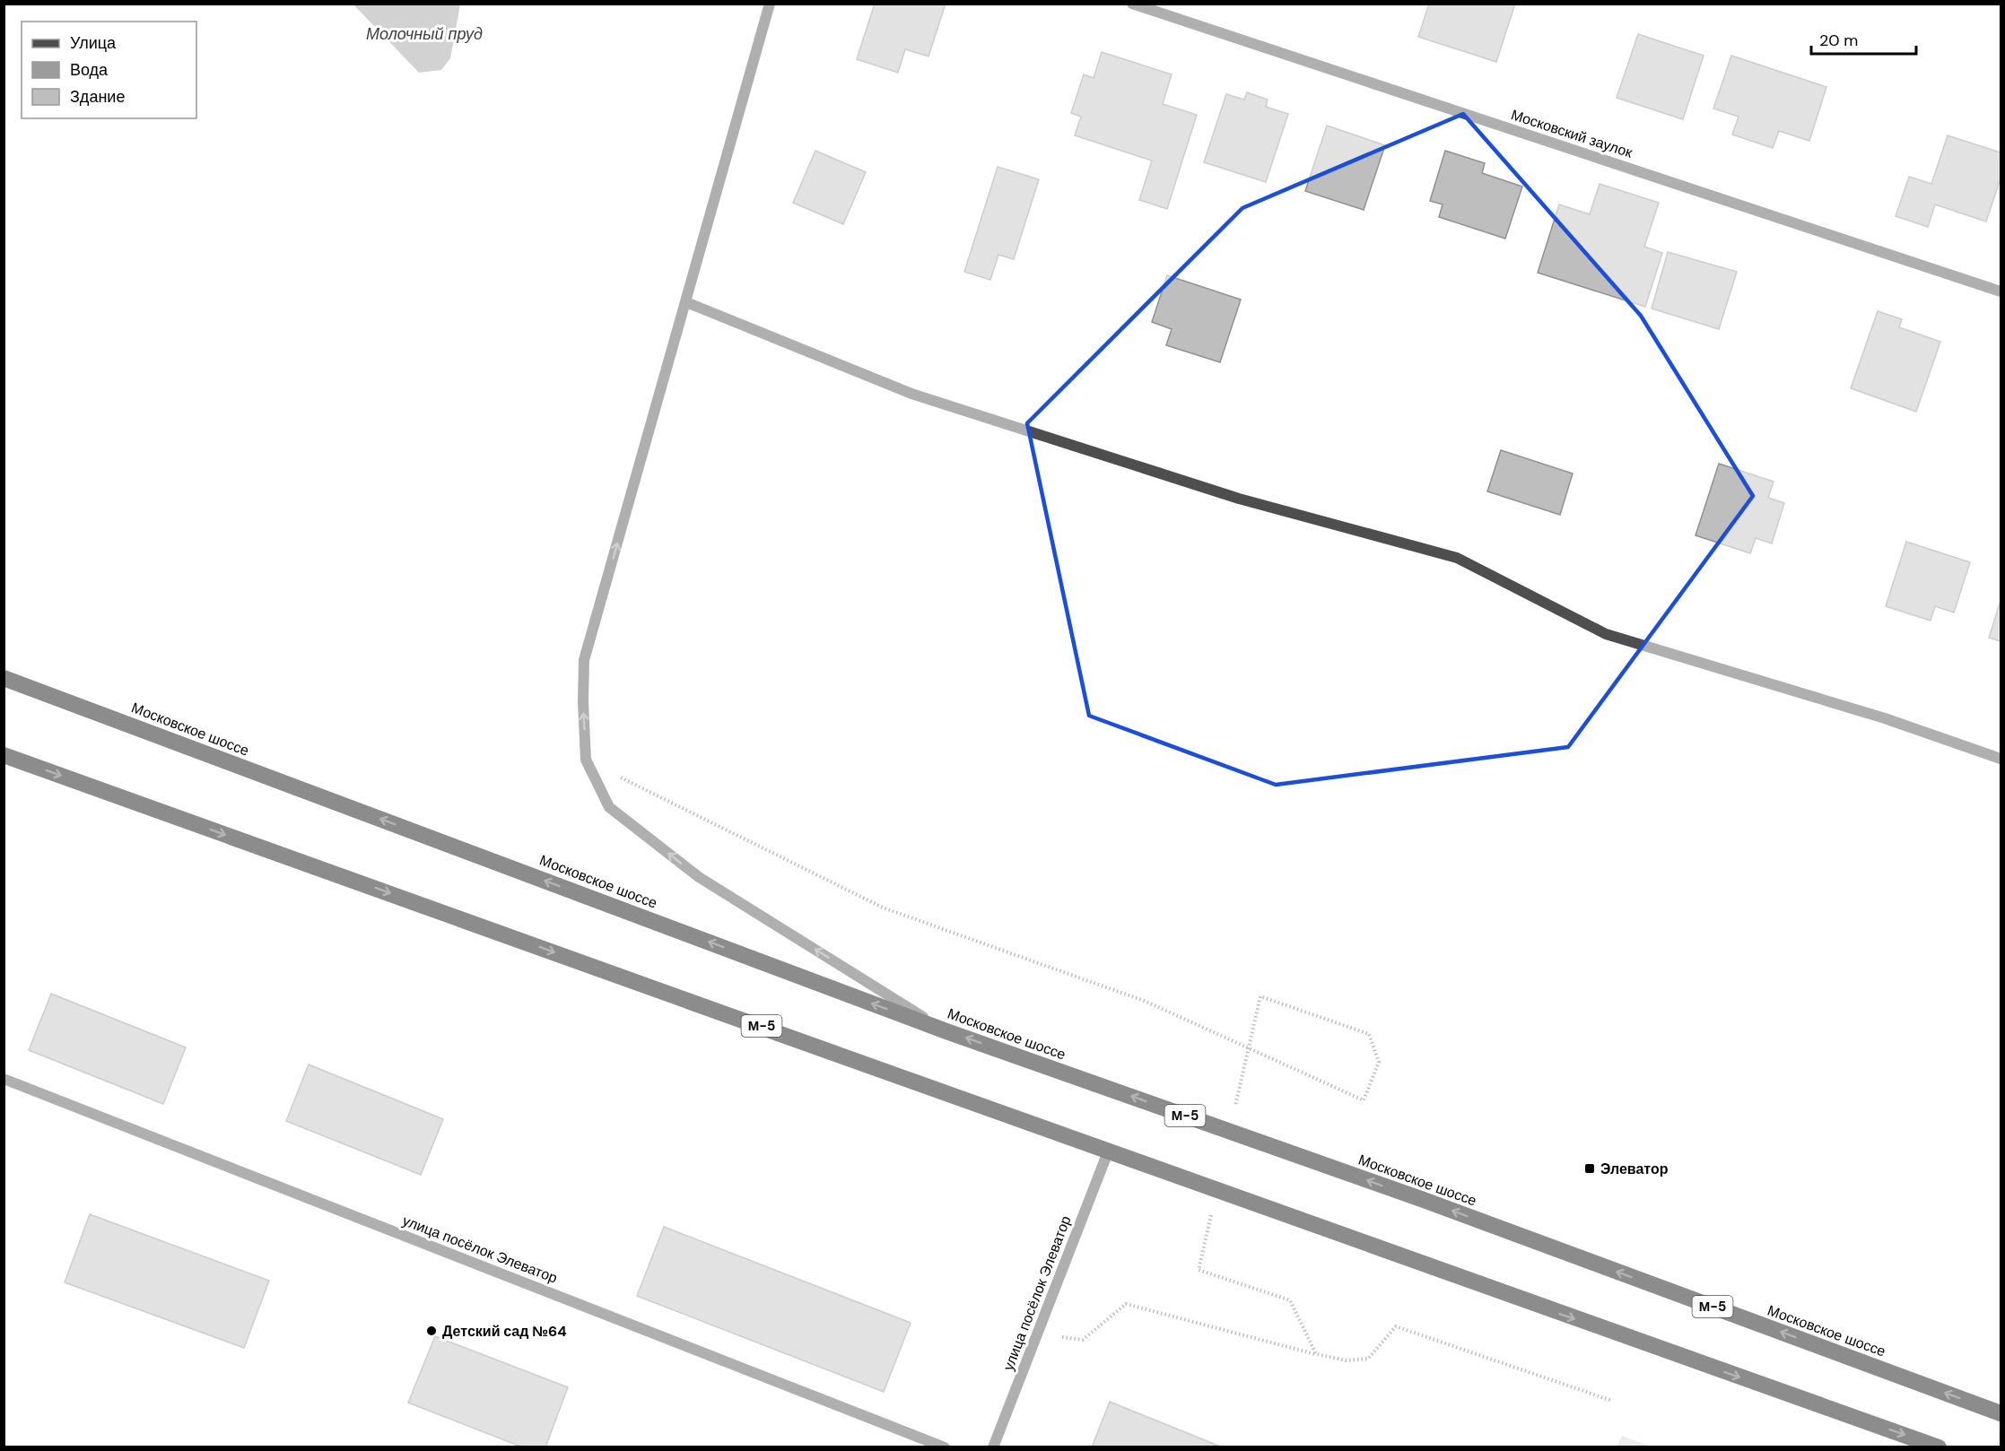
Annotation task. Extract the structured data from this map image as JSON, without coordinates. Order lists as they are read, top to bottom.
{
  "streets": {
    "highway": ["Московское шоссе", "М-5"],
    "street": ["Московский заулок", "улица посёлок Элеватор"]
  },
  "crossings": [
    ["М-5", "улица посёлок Элеватор"]
  ],
  "water": ["Молочный пруд"],
  "places": {
    "transit": ["Элеватор"],
    "other": ["Детский сад №64"]
  },
  "legend": ["Улица", "Вода", "Здание"],
  "scale_bar": "20 m"
}
